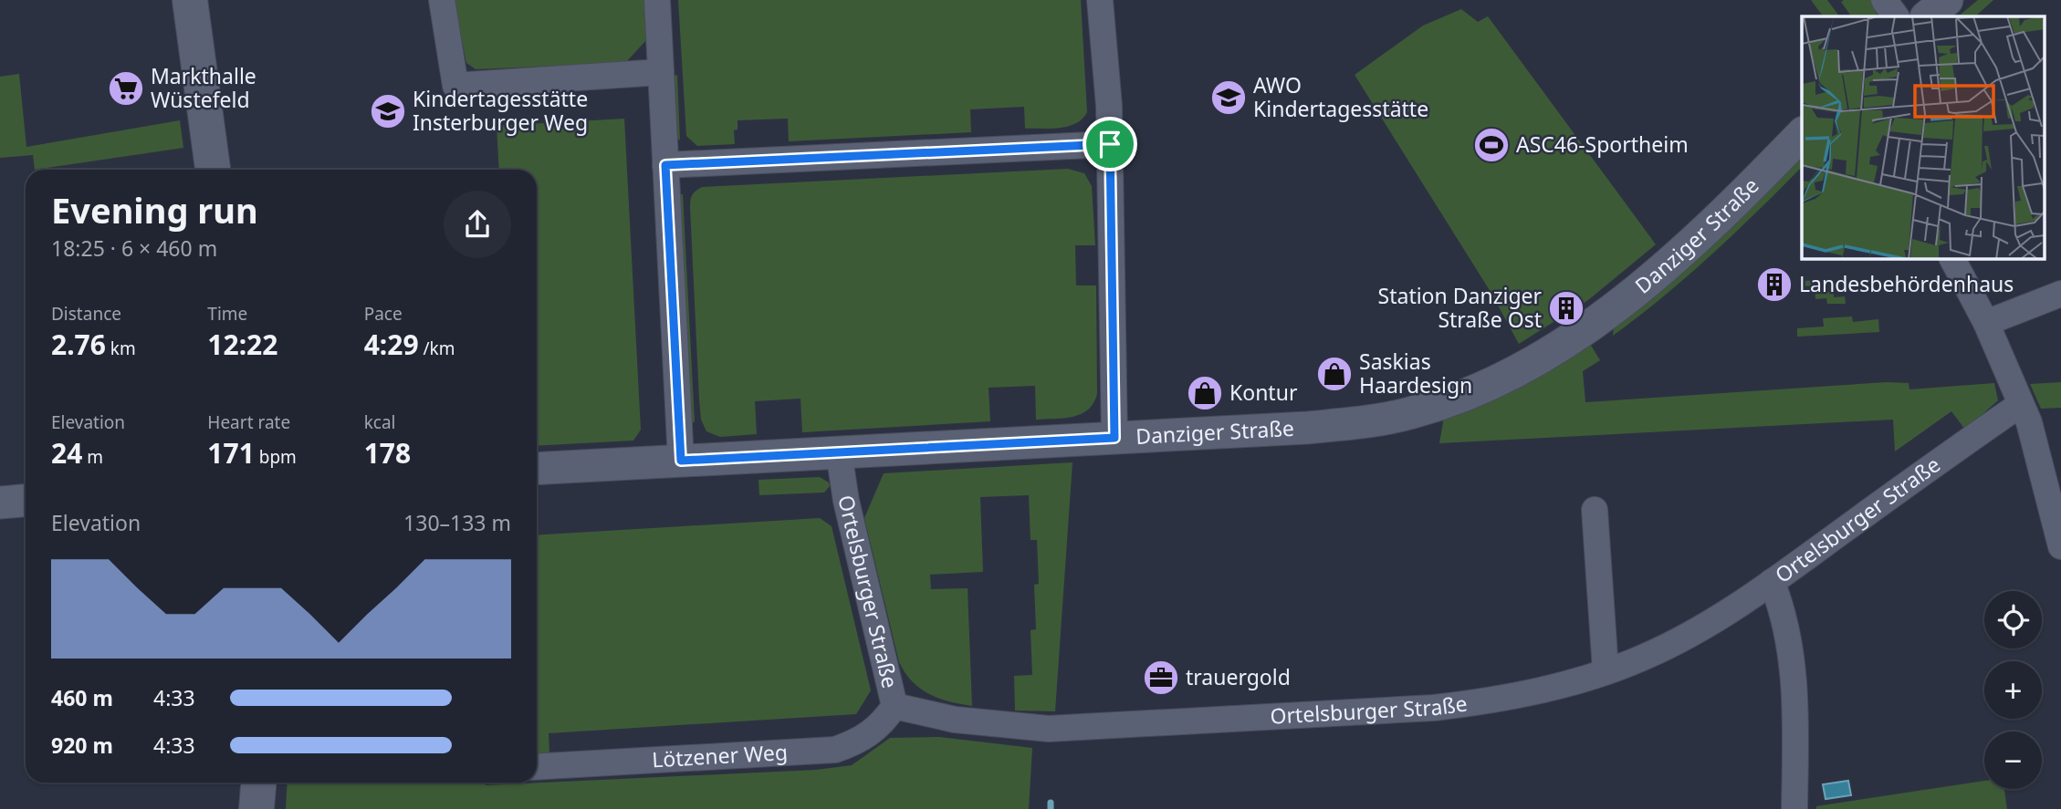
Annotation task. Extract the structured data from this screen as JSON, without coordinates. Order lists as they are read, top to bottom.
{
  "streets": {
    "street": ["Danziger Straße", "Ortelsburger Straße", "Lötzener Weg"]
  },
  "crossings": [
    ["Danziger Straße", "Ortelsburger Straße"],
    ["Ortelsburger Straße", "Lötzener Weg"]
  ],
  "places": {
    "supermarket": ["Markthalle Wüstefeld"],
    "school or university": ["AWO Kindertagesstätte", "Kindertagesstätte Insterburger Weg"],
    "sports": ["ASC46-Sportheim"],
    "building": ["Landesbehördenhaus", "Station Danziger Straße Ost"],
    "shop": ["Saskias Haardesign", "Kontur"],
    "office": ["trauergold"]
  },
  "page": {
    "heading": ["Evening run", "18:25 · 6 × 460 m"],
    "stats": [
      ["Distance", "2.76 km"],
      ["Time", "12:22"],
      ["Pace", "4:29 /km"],
      ["Elevation", "24 m"],
      ["Heart rate", "171 bpm"],
      ["kcal", "178"]
    ],
    "chart": ["Elevation", "130–133 m"],
    "map_buttons": ["+", "−"],
    "list": [
      {
        "name": "460 m",
        "note": "4:33"
      },
      {
        "name": "920 m",
        "note": "4:33"
      }
    ]
  }
}
